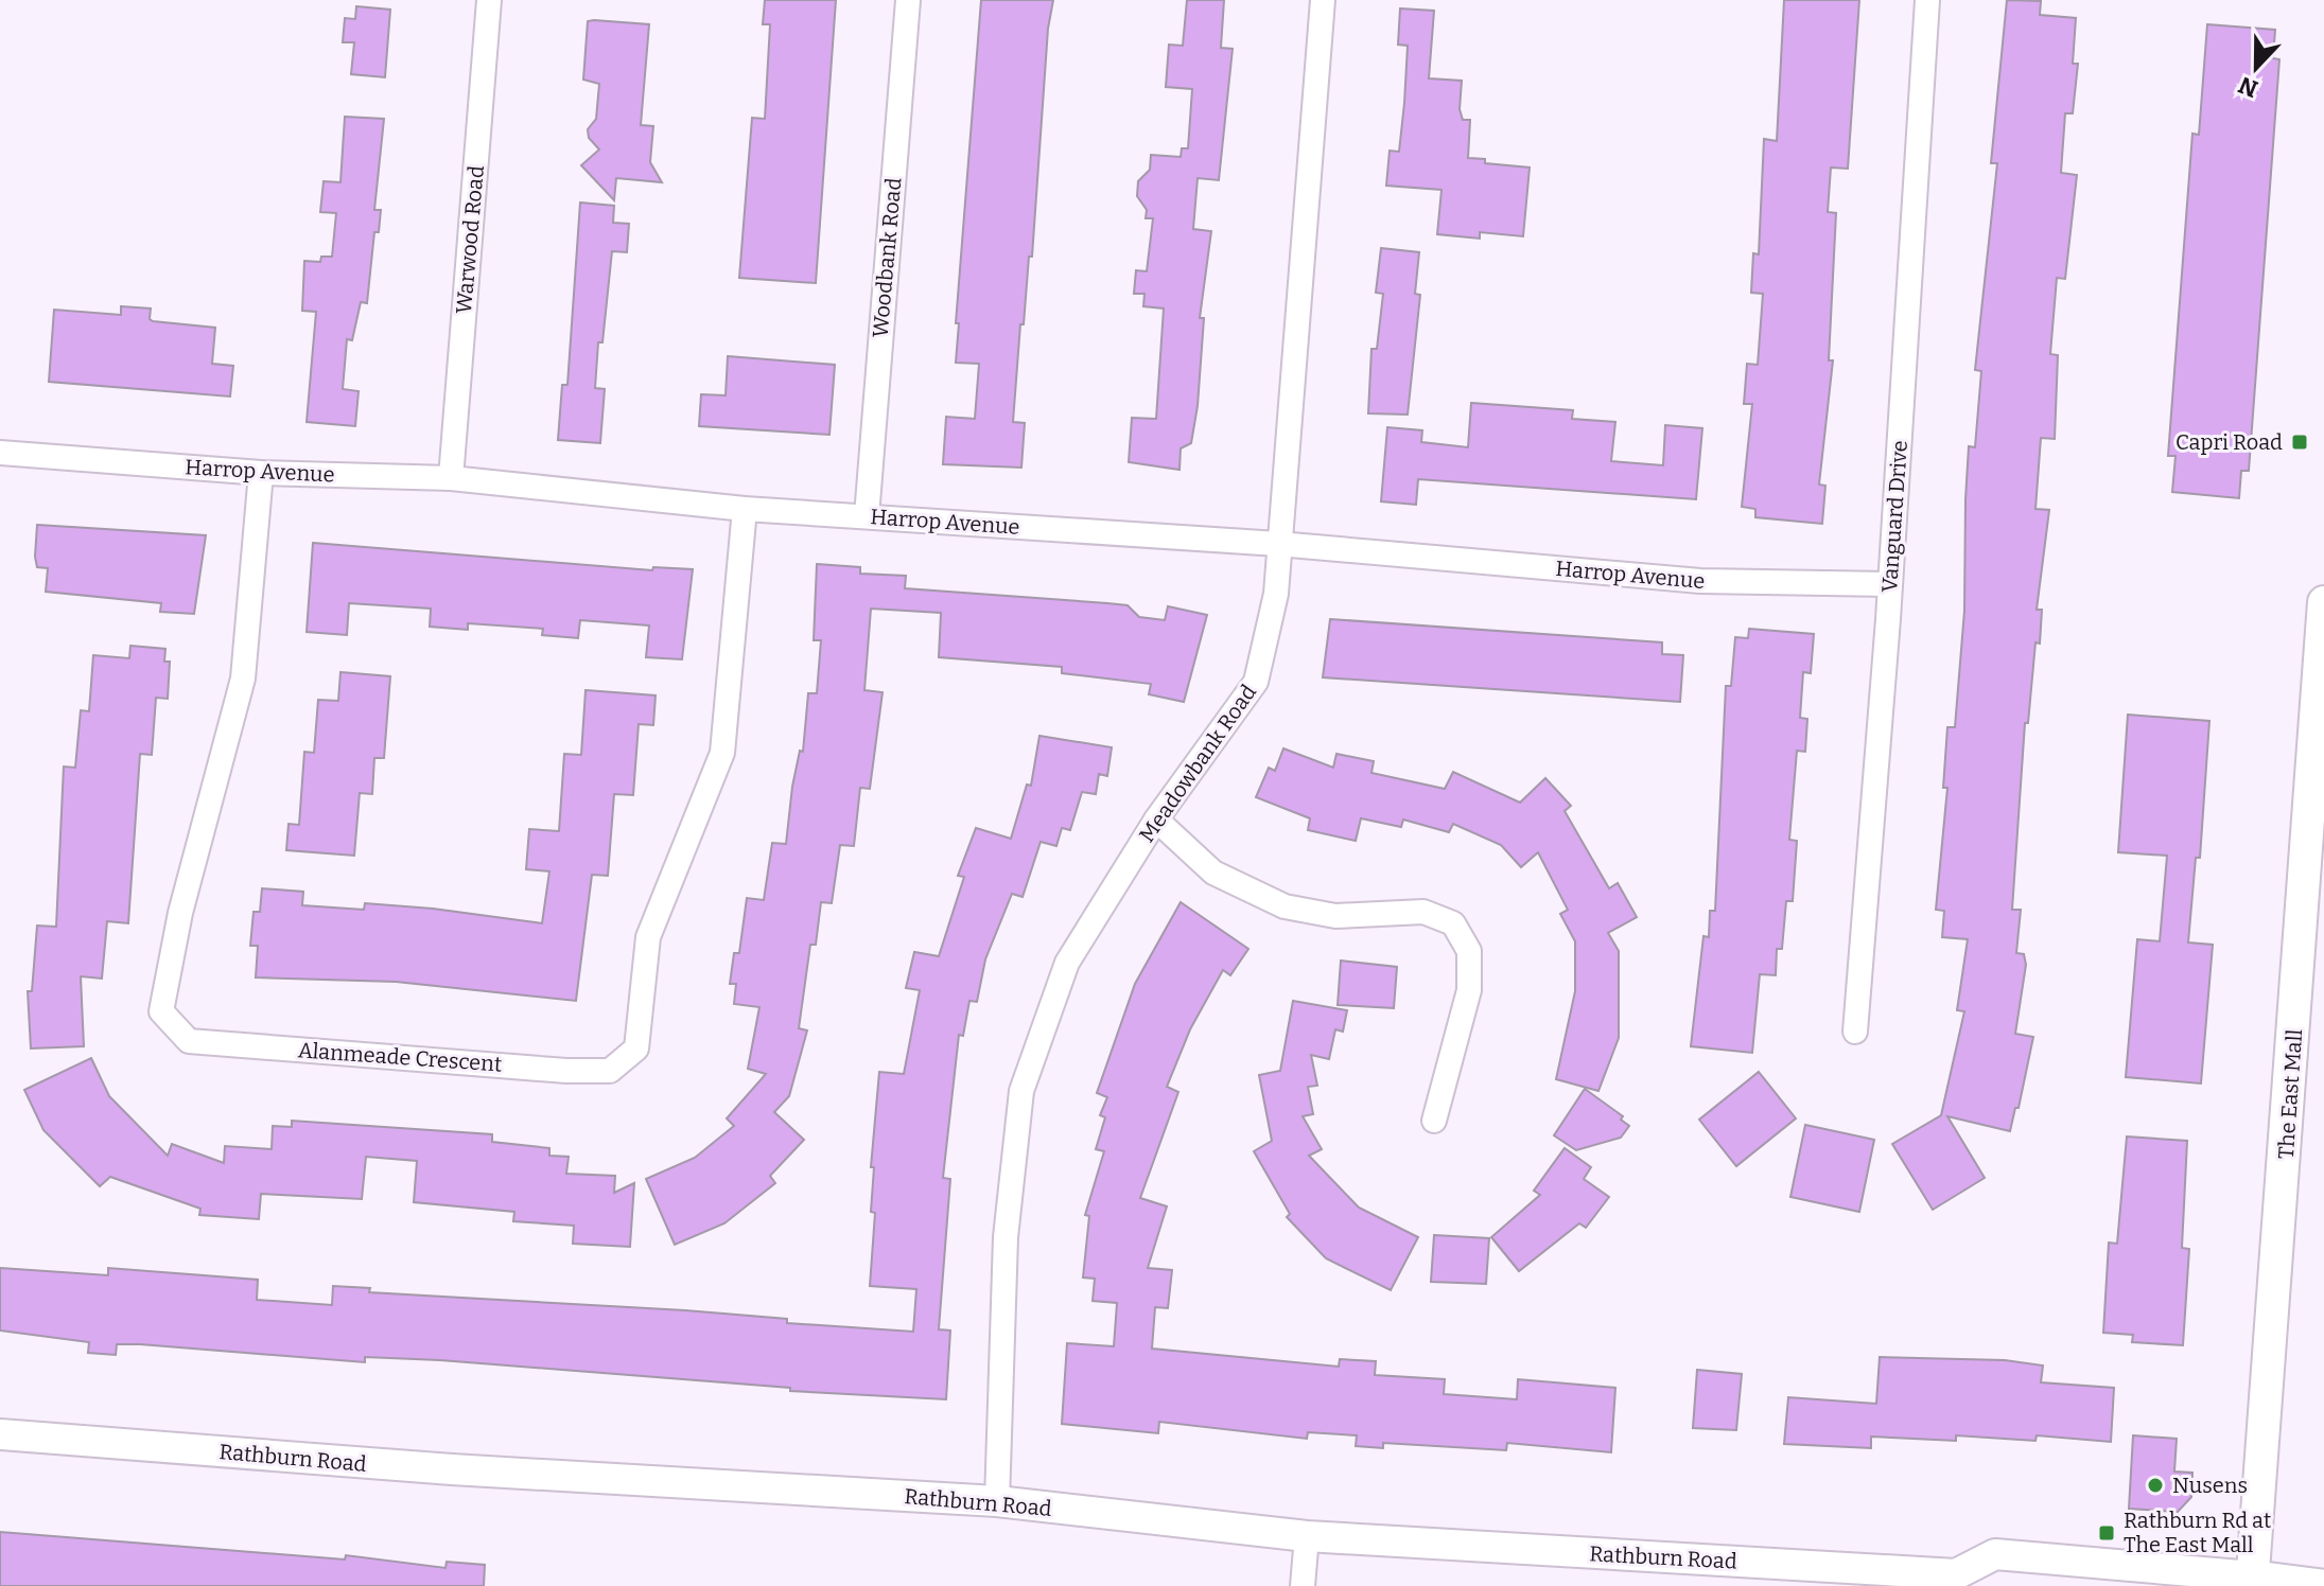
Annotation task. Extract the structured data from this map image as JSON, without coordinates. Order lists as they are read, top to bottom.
{
  "streets": {
    "main road": ["The East Mall", "Rathburn Road"],
    "street": [
      "Warwood Road",
      "Woodbank Road",
      "Harrop Avenue",
      "Vanguard Drive",
      "Meadowbank Road",
      "Alanmeade Crescent"
    ]
  },
  "crossings": [
    ["Warwood Road", "Harrop Avenue"],
    ["Woodbank Road", "Harrop Avenue"],
    ["Harrop Avenue", "Vanguard Drive"],
    ["Harrop Avenue", "Meadowbank Road"],
    ["Harrop Avenue", "Alanmeade Crescent"],
    ["Meadowbank Road", "Rathburn Road"],
    ["The East Mall", "Rathburn Road"]
  ],
  "places": {
    "transit": ["Capri Road", "Rathburn Rd at The East Mall"],
    "other": ["Nusens"]
  },
  "north": "bottom"
}
